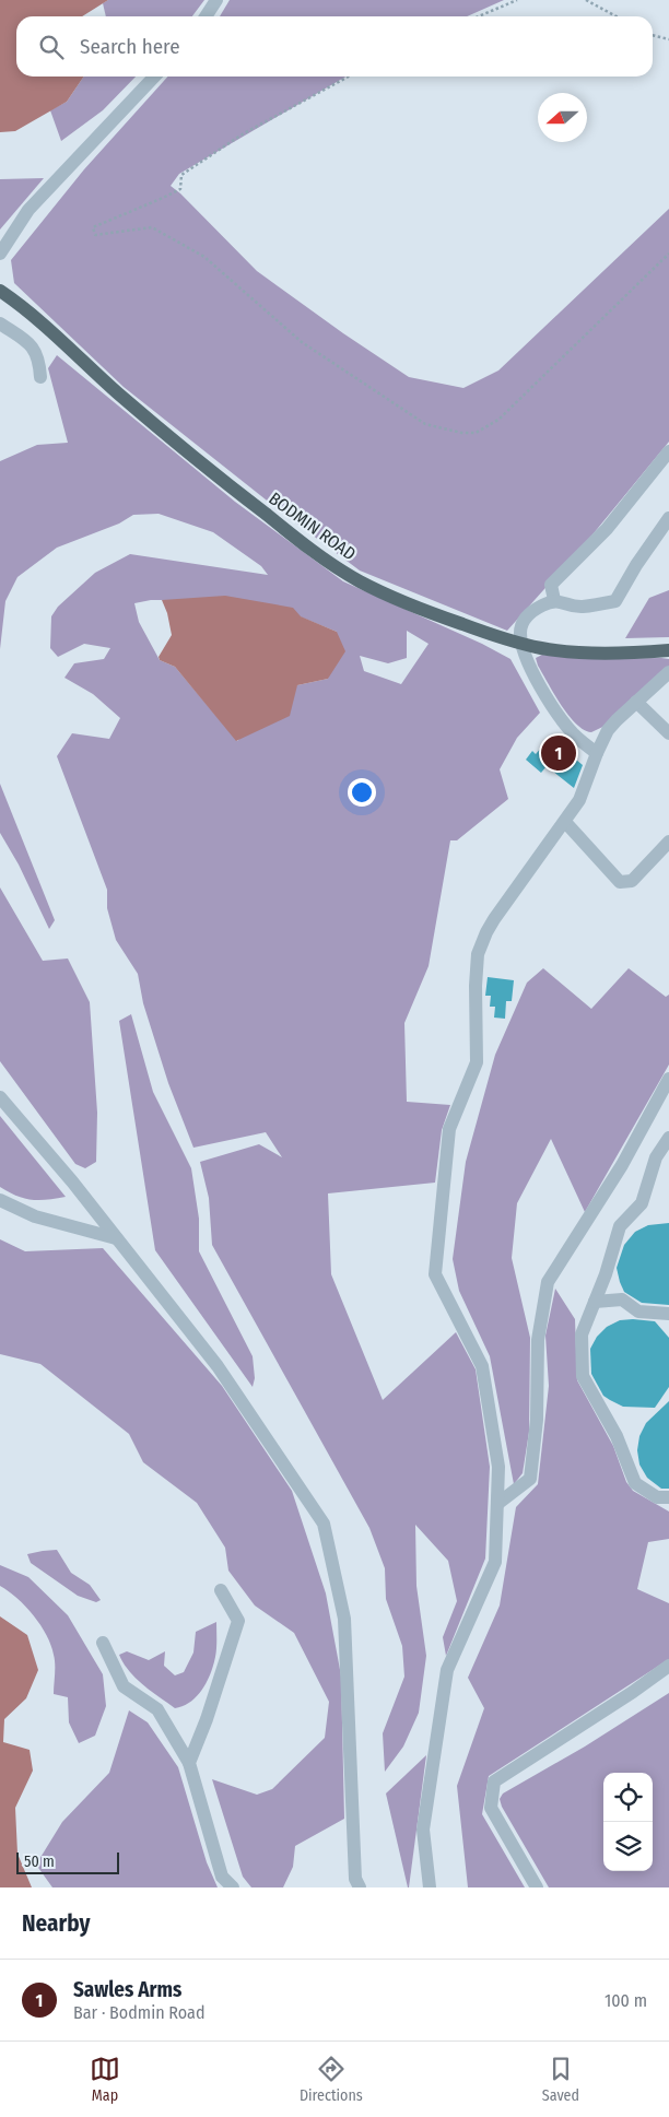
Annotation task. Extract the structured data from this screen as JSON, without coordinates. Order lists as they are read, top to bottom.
{
  "streets": {
    "main road": ["BODMIN ROAD"]
  },
  "scale_bar": "50 m",
  "north": "left",
  "page": {
    "search": "Search here",
    "pins": "1",
    "scale": "50 m",
    "heading": "Nearby",
    "list": [
      {
        "mark": "1",
        "name": "Sawles Arms",
        "note": "Bar · Bodmin Road",
        "value": "100 m"
      }
    ],
    "nav": ["Map", "Directions", "Saved"]
  }
}
